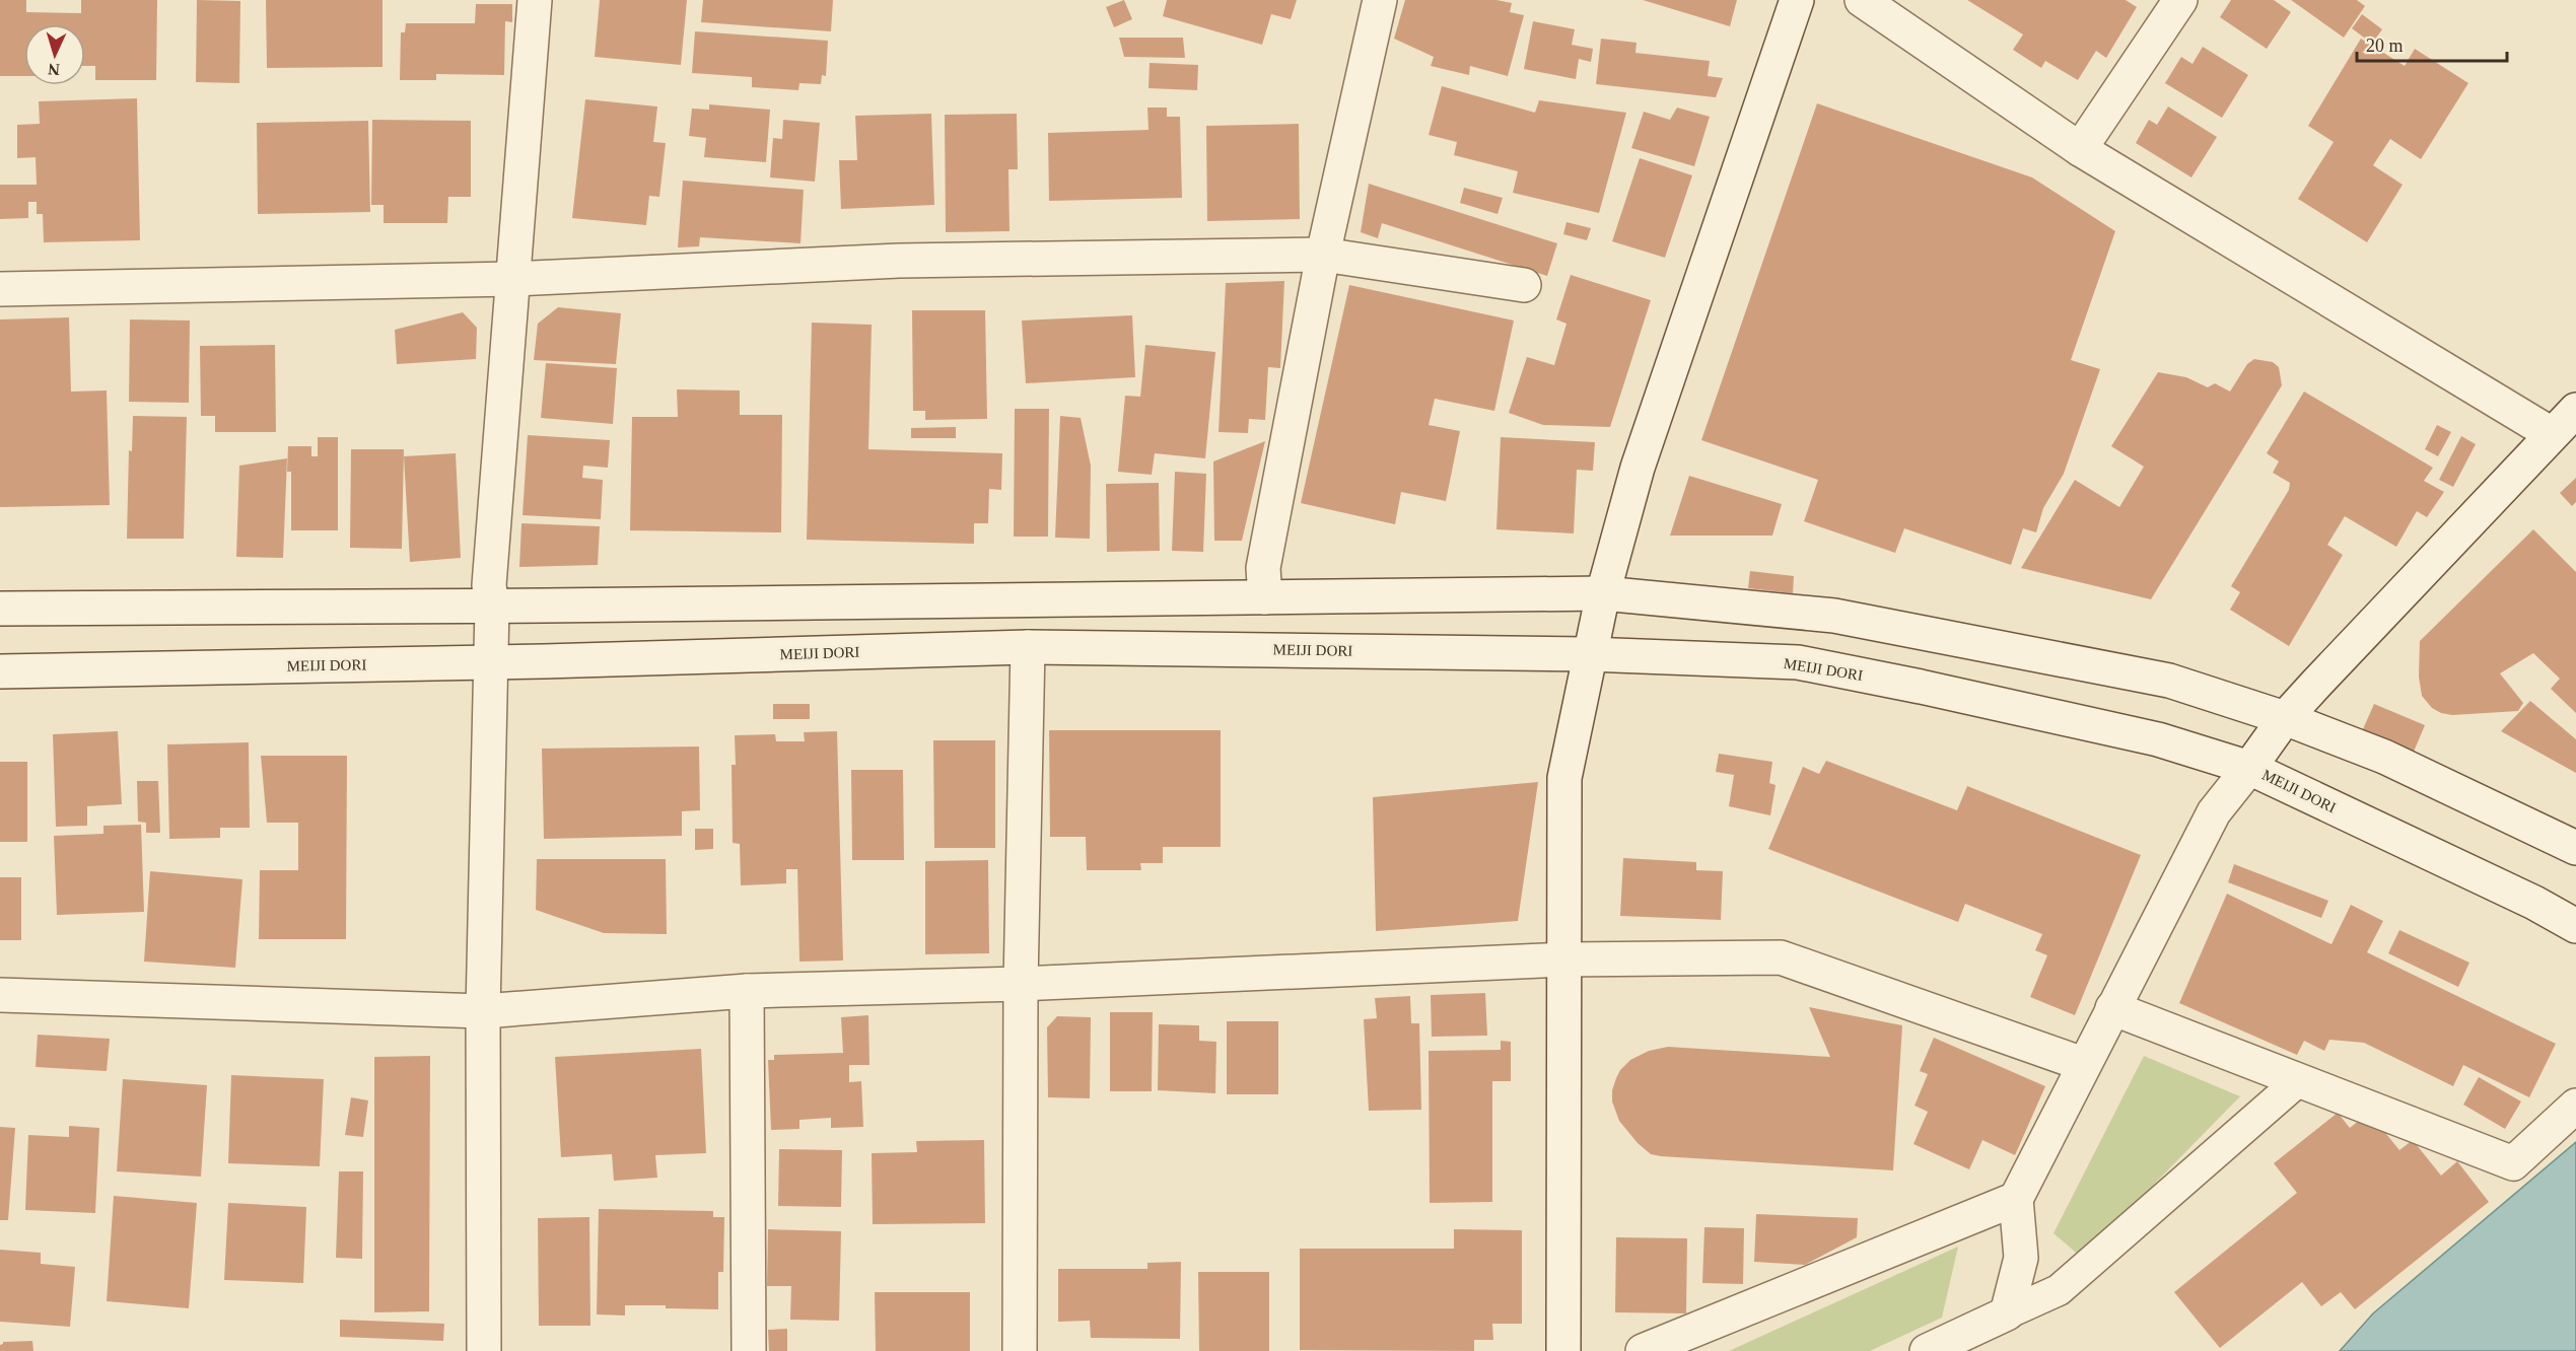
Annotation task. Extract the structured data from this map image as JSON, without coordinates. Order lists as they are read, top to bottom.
{
  "streets": {
    "street": ["MEIJI DORI"]
  },
  "scale_bar": "20 m",
  "north": "bottom"
}
